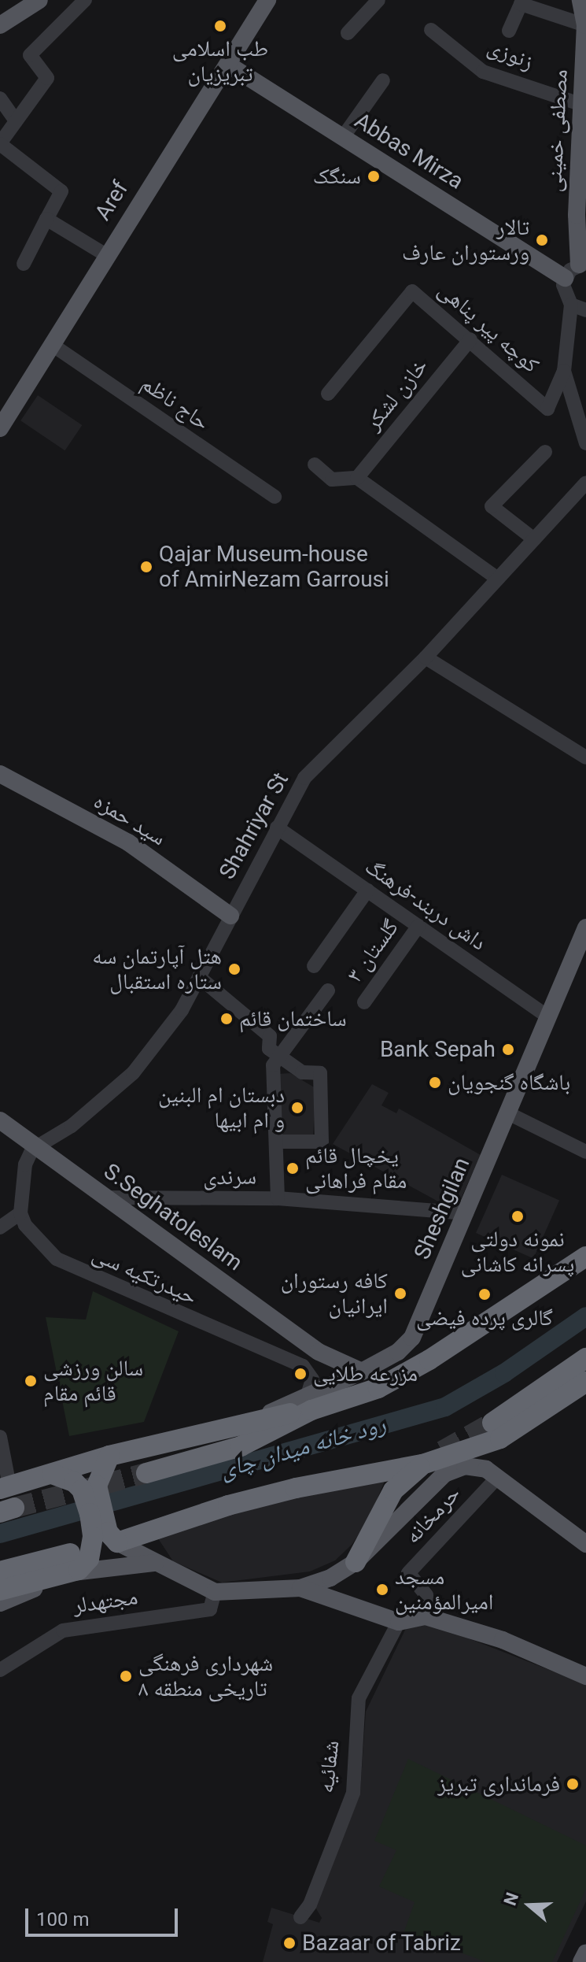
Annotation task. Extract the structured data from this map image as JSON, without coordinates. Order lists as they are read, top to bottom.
{
  "streets": {
    "main road": [
      "مصطفی خمینی",
      "Abbas Mirza",
      "Aref",
      "سید حمزه",
      "Sheshgilan",
      "S.Seghatoleslam"
    ],
    "street": [
      "زنوزی",
      "کوچه پیر پناهی",
      "خازن لشکر",
      "حاج ناظم",
      "Shahriyar St",
      "داش دربند-فرهنگ",
      "گلستان ۳",
      "سرندی",
      "حیدرتکیه سی",
      "حرمخانه",
      "مجتهدلر",
      "شفائیه"
    ]
  },
  "crossings": [
    ["زنوزی", "مصطفی خمینی"],
    ["Abbas Mirza", "Aref"],
    ["Aref", "حاج ناظم"],
    ["کوچه پیر پناهی", "خازن لشکر"],
    ["سید حمزه", "Shahriyar St"],
    ["Shahriyar St", "داش دربند-فرهنگ"],
    ["Shahriyar St", "S.Seghatoleslam"],
    ["داش دربند-فرهنگ", "گلستان ۳"],
    ["داش دربند-فرهنگ", "Sheshgilan"],
    ["سرندی", "Sheshgilan"],
    ["سرندی", "S.Seghatoleslam"],
    ["Sheshgilan", "S.Seghatoleslam"],
    ["Sheshgilan", "حیدرتکیه سی"]
  ],
  "water": ["رود خانه میدان چای"],
  "places": [
    "طب اسلامی تبریزیان",
    "سنگک",
    "تالار ورستوران عارف",
    "Qajar Museum-house of AmirNezam Garrousi",
    "هتل آپارتمان سه ستاره استقبال",
    "ساختمان قائم",
    "Bank Sepah",
    "باشگاه گنجویان",
    "دبستان ام البنین و ام ابیها",
    "یخچال قائم مقام فراهانی",
    "نمونه دولتی پسرانه کاشانی",
    "کافه رستوران ایرانیان",
    "گالری پرده فیضی",
    "مزرعه طلایی",
    "سالن ورزشی قائم مقام",
    "مسجد امیرالمؤمنین",
    "شهرداری فرهنگی تاریخی منطقه ۸",
    "فرمانداری تبریز",
    "Bazaar of Tabriz"
  ],
  "scale_bar": "100 m",
  "north": "left"
}
